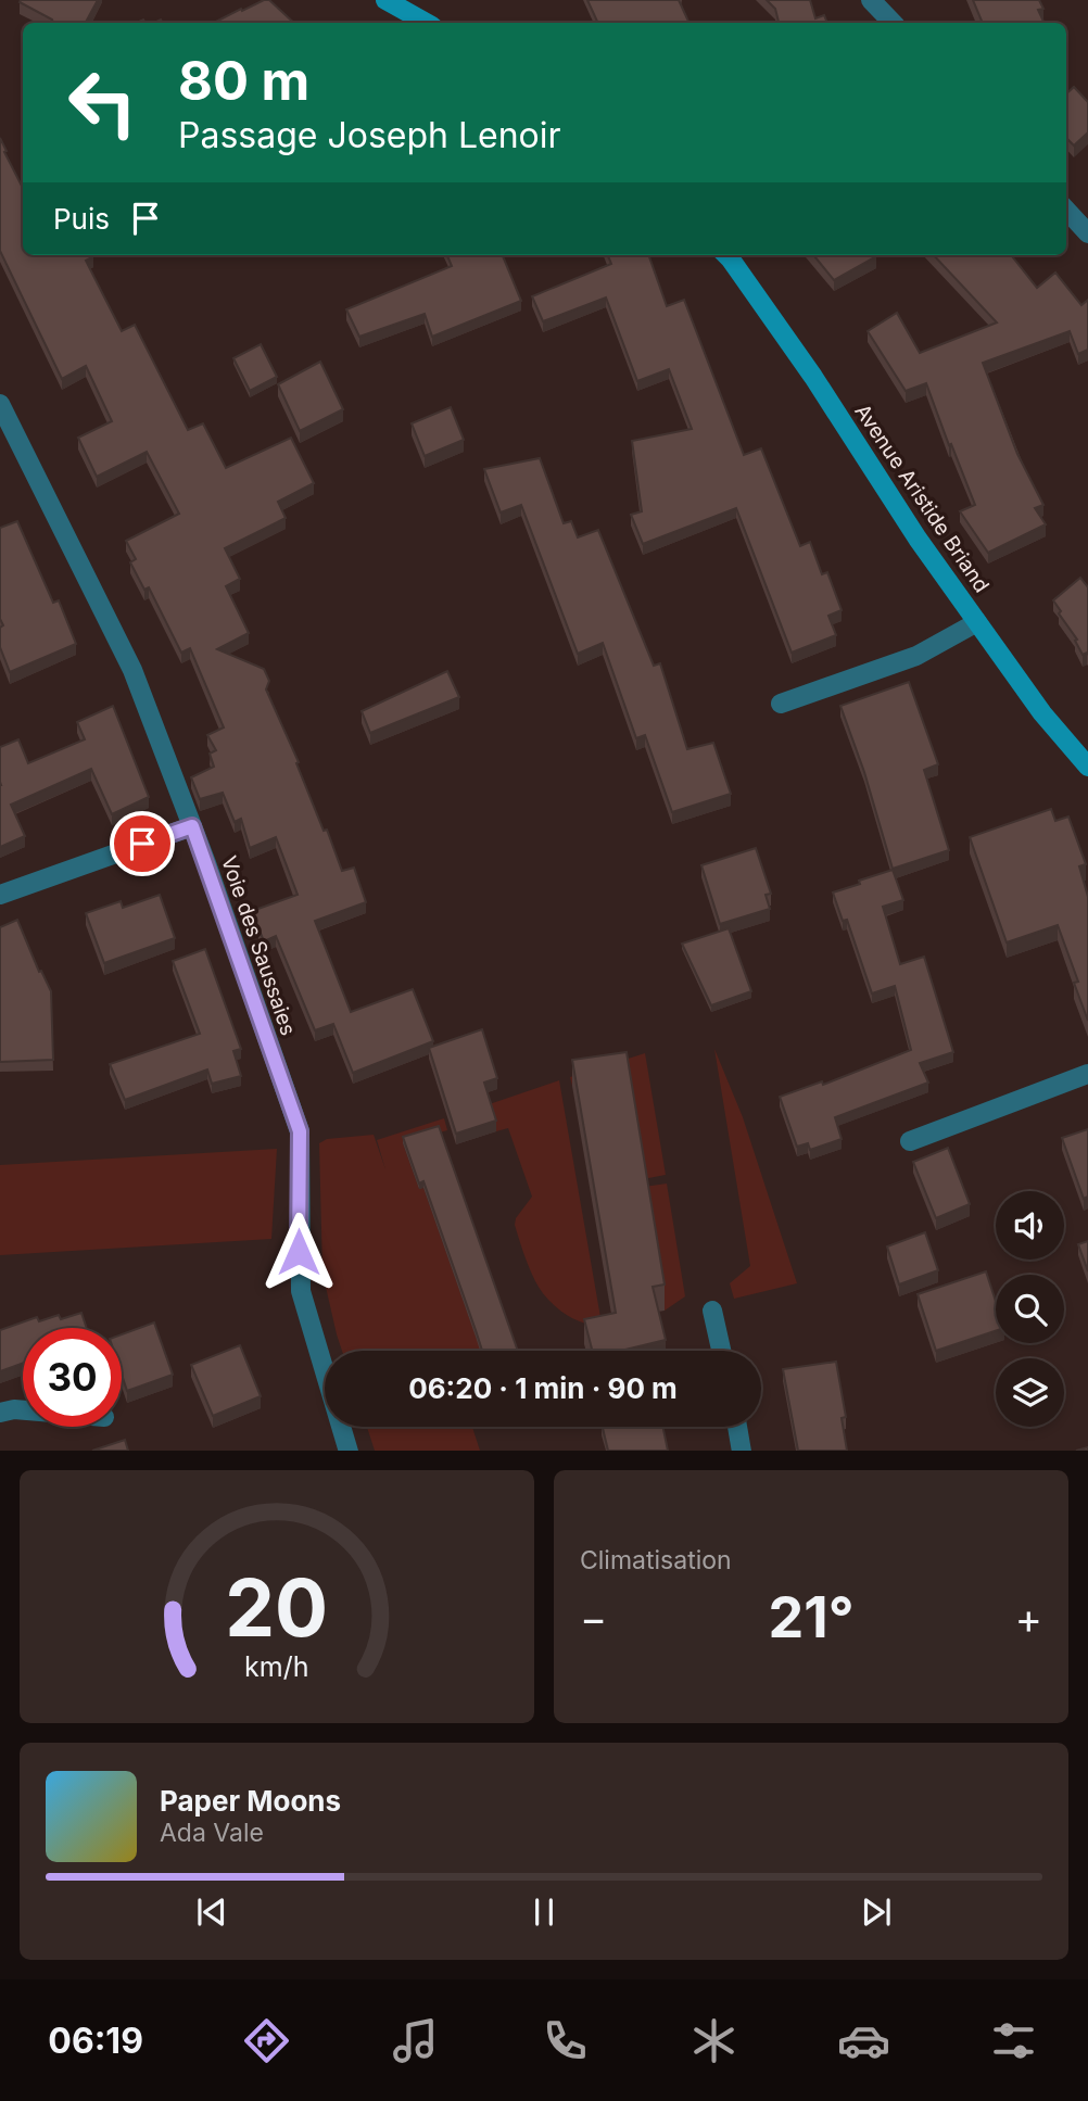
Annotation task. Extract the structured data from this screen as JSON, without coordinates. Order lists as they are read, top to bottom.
{
  "streets": {
    "street": ["Avenue Aristide Briand", "Voie des Saussaies"]
  },
  "page": {
    "turn": ["80 m", "Passage Joseph Lenoir"],
    "then": "Puis",
    "limit": "30",
    "trip": "06:20 · 1 min · 90 m",
    "tile": "Climatisation",
    "heat": ["−", "21°", "+"],
    "song": ["Paper Moons", "Ada Vale"],
    "tabs": "06:19",
    "gauge": ["20", "km/h"]
  }
}
